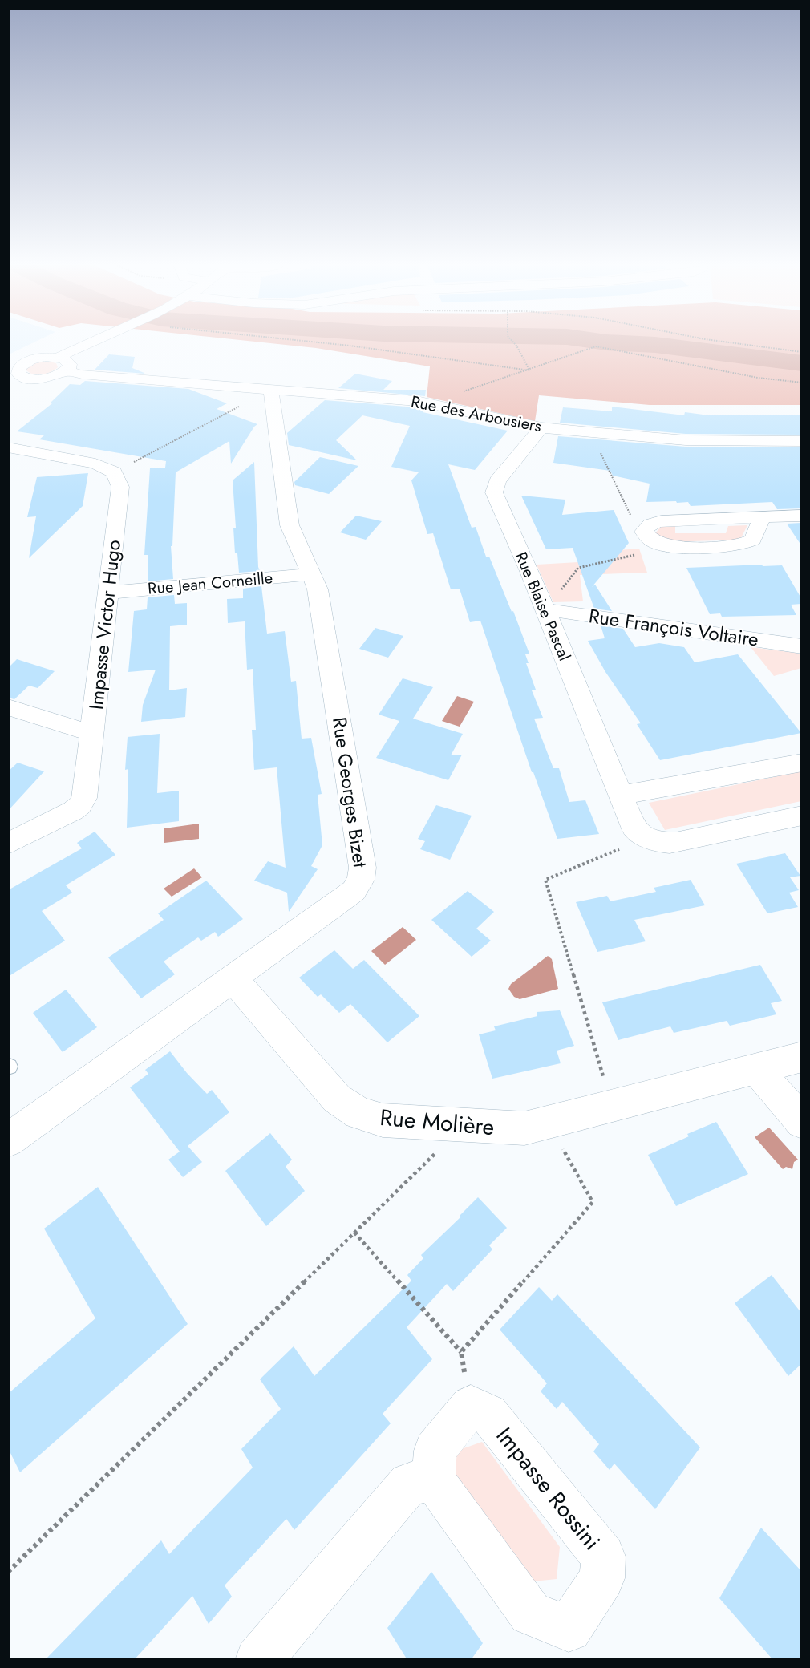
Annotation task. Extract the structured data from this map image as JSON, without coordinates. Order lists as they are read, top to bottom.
{
  "streets": {
    "street": [
      "Rue des Arbousiers",
      "Rue Jean Corneille",
      "Rue Blaise Pascal",
      "Impasse Victor Hugo",
      "Rue François Voltaire",
      "Rue Georges Bizet",
      "Rue Molière",
      "Impasse Rossini"
    ]
  },
  "crossings": [
    ["Rue des Arbousiers", "Rue Blaise Pascal"],
    ["Rue des Arbousiers", "Rue Georges Bizet"],
    ["Rue Jean Corneille", "Impasse Victor Hugo"],
    ["Rue Jean Corneille", "Rue Georges Bizet"],
    ["Rue Blaise Pascal", "Rue François Voltaire"],
    ["Rue Georges Bizet", "Rue Molière"]
  ]
}
